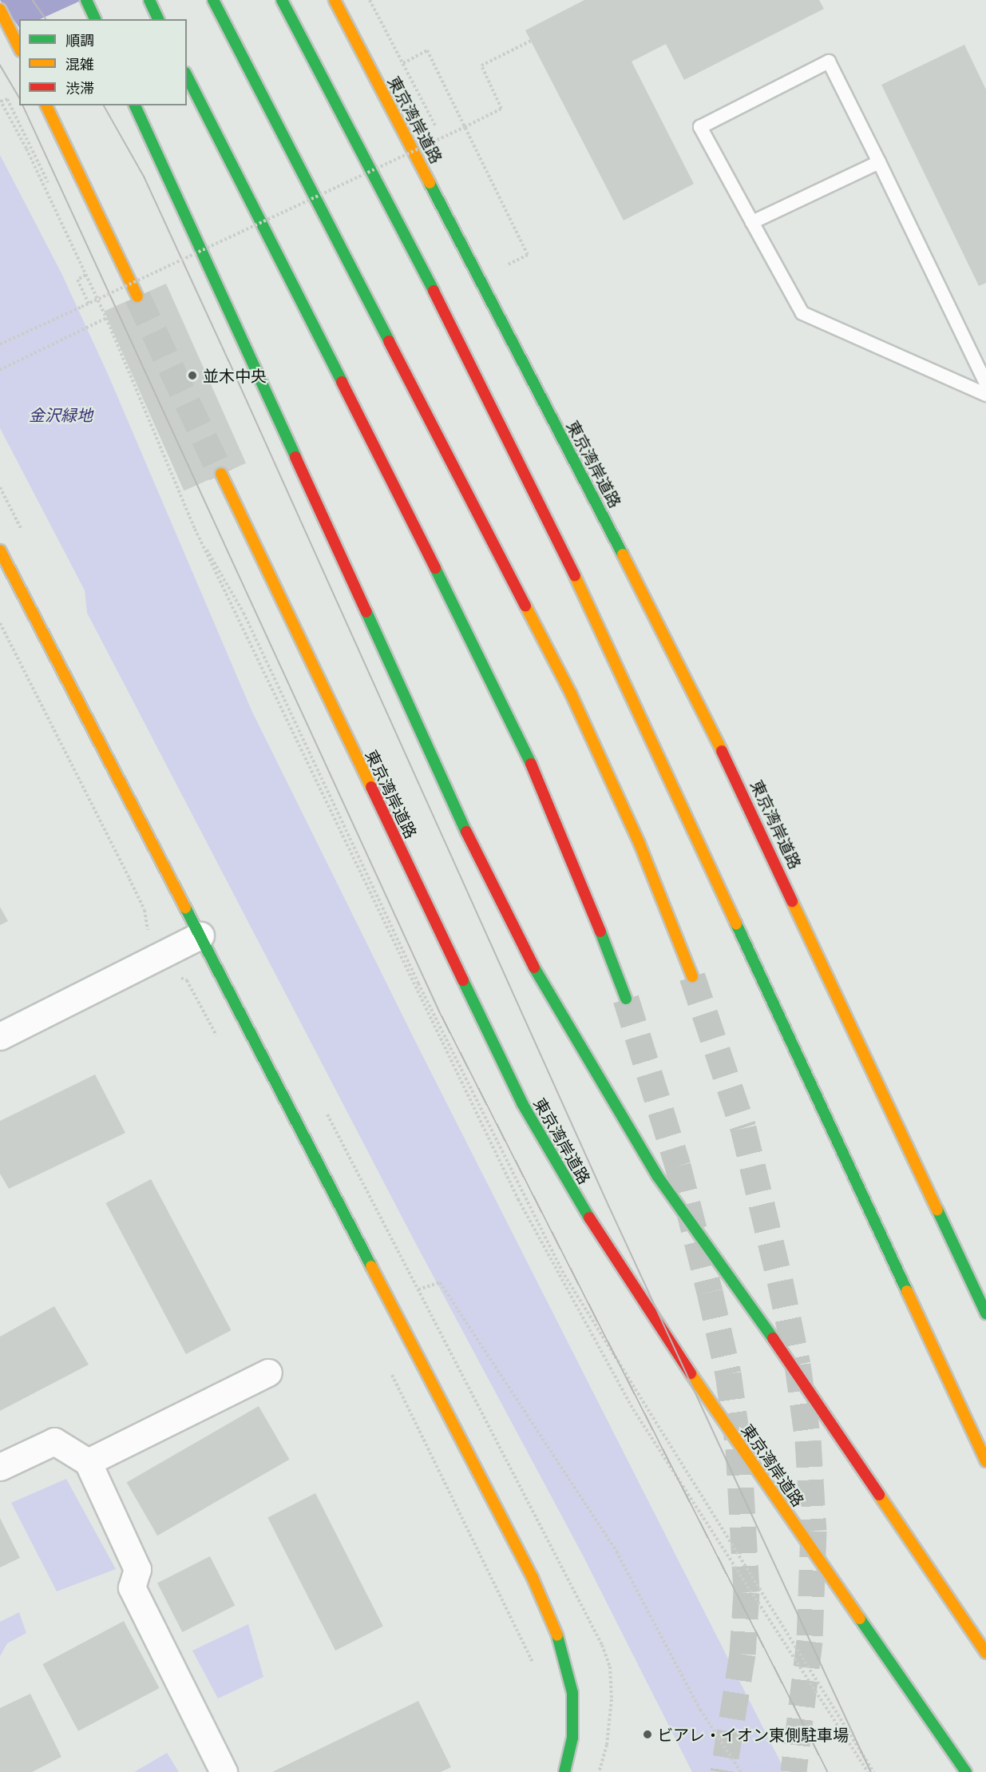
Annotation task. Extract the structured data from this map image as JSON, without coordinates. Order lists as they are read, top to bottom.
{
  "streets": {
    "main road": ["東京湾岸道路"]
  },
  "parks": ["金沢緑地"],
  "places": ["並木中央", "ビアレ・イオン東側駐車場"],
  "legend": ["順調", "混雑", "渋滞"]
}
